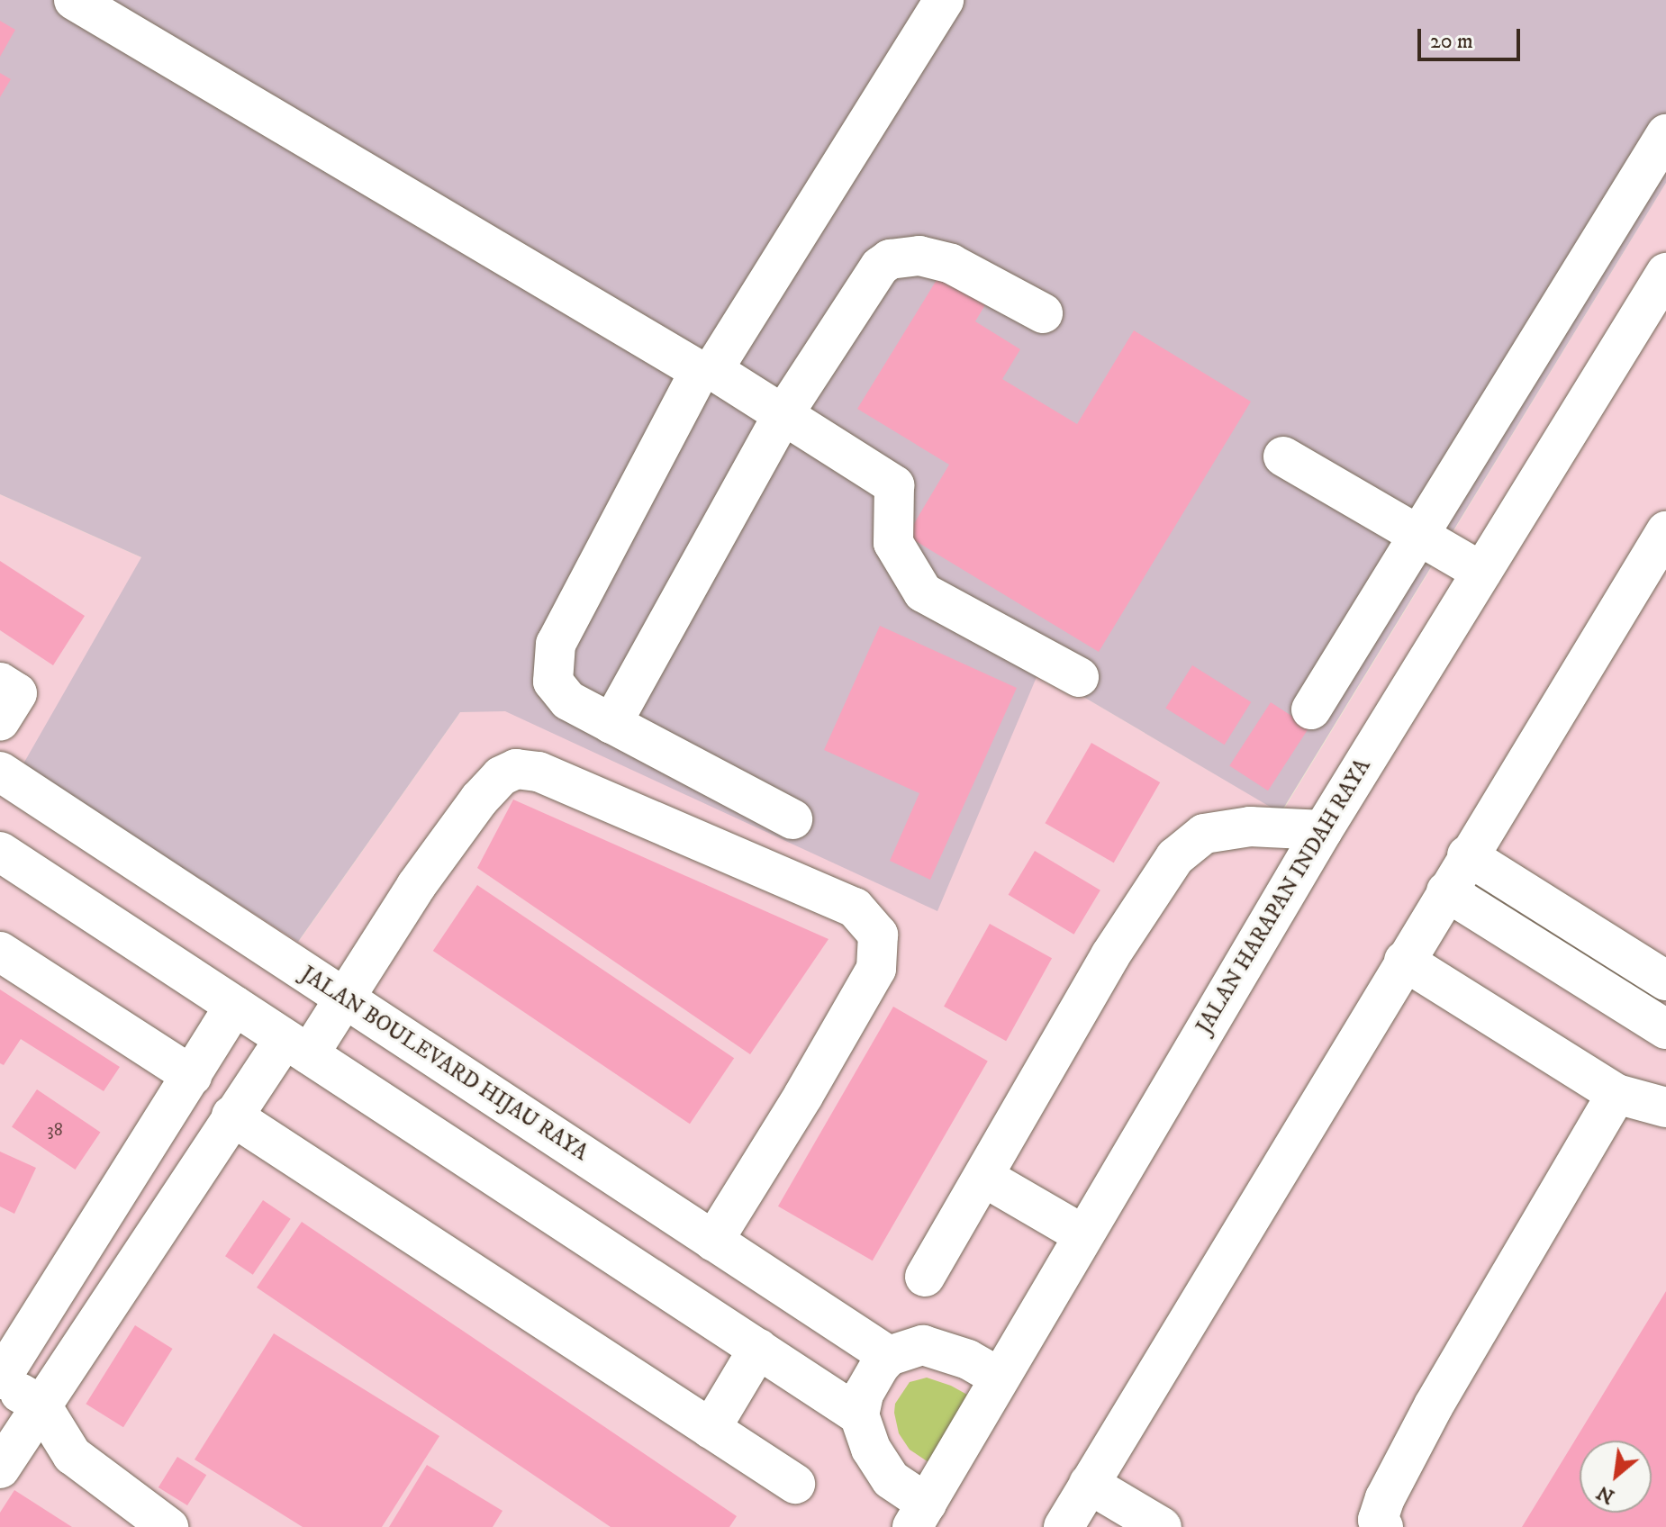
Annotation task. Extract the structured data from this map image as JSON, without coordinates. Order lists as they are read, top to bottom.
{
  "streets": {
    "street": ["JALAN HARAPAN INDAH RAYA", "JALAN BOULEVARD HIJAU RAYA"]
  },
  "house_numbers": ["38"],
  "scale_bar": "20 m",
  "north": "bottom left"
}
